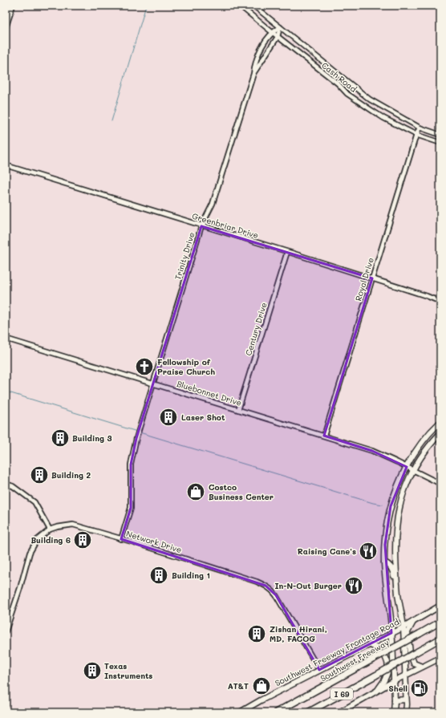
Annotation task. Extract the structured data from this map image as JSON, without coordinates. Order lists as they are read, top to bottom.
{
  "streets": {
    "highway": ["Southwest Freeway", "I 69"],
    "main road": ["Southwest Freeway Frontage Road"],
    "street": [
      "Cash Road",
      "Greenbriar Drive",
      "Trinity Drive",
      "Royal Drive",
      "Century Drive",
      "Bluebonnet Drive",
      "Network Drive"
    ]
  },
  "crossings": [
    ["Cash Road", "Trinity Drive"],
    ["Cash Road", "Royal Drive"],
    ["Greenbriar Drive", "Trinity Drive"],
    ["Greenbriar Drive", "Royal Drive"],
    ["Greenbriar Drive", "Century Drive"],
    ["Trinity Drive", "Bluebonnet Drive"],
    ["Trinity Drive", "Network Drive"],
    ["Royal Drive", "Bluebonnet Drive"],
    ["Century Drive", "Bluebonnet Drive"],
    ["Network Drive", "Southwest Freeway Frontage Road"]
  ],
  "places": {
    "church": ["Fellowship of Praise Church"],
    "building": [
      "Laser Shot",
      "Building 3",
      "Building 2",
      "Building 6",
      "Building 1",
      "Zishan Hirani, MD, FACOG",
      "Texas Instruments"
    ],
    "shop": ["Costco Business Center", "AT&T"],
    "restaurant": ["Raising Cane's", "In-N-Out Burger"],
    "fuel station": ["Shell"]
  }
}
